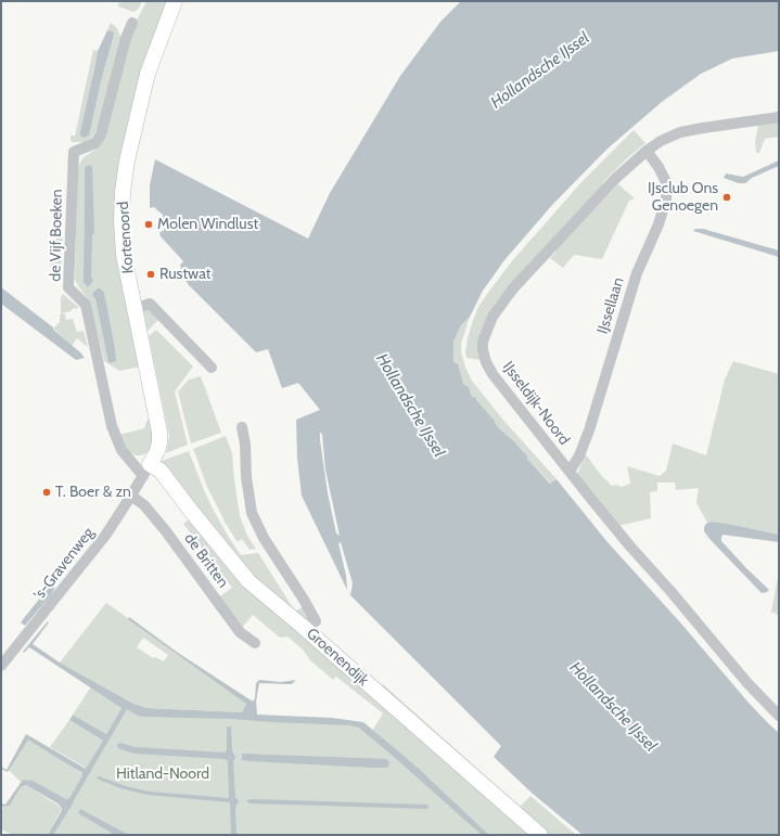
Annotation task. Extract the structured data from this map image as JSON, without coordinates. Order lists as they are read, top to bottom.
{
  "streets": {
    "street": [
      "de Vijf Boeken",
      "Kortenoord",
      "IJssellaan",
      "IJsseldijk-Noord",
      "de Britten",
      "'s-Gravenweg",
      "Groenendijk"
    ]
  },
  "crossings": [
    ["de Vijf Boeken", "Kortenoord"],
    ["de Vijf Boeken", "'s-Gravenweg"],
    ["de Vijf Boeken", "Groenendijk"],
    ["Kortenoord", "'s-Gravenweg"],
    ["Kortenoord", "Groenendijk"],
    ["IJssellaan", "IJsseldijk-Noord"],
    ["de Britten", "'s-Gravenweg"],
    ["'s-Gravenweg", "Groenendijk"]
  ],
  "water": ["Hollandsche IJssel"],
  "parks": ["Hitland-Noord"],
  "places": [
    "IJsclub Ons Genoegen",
    "Molen Windlust",
    "Rustwat",
    "T. Boer & zn"
  ]
}
